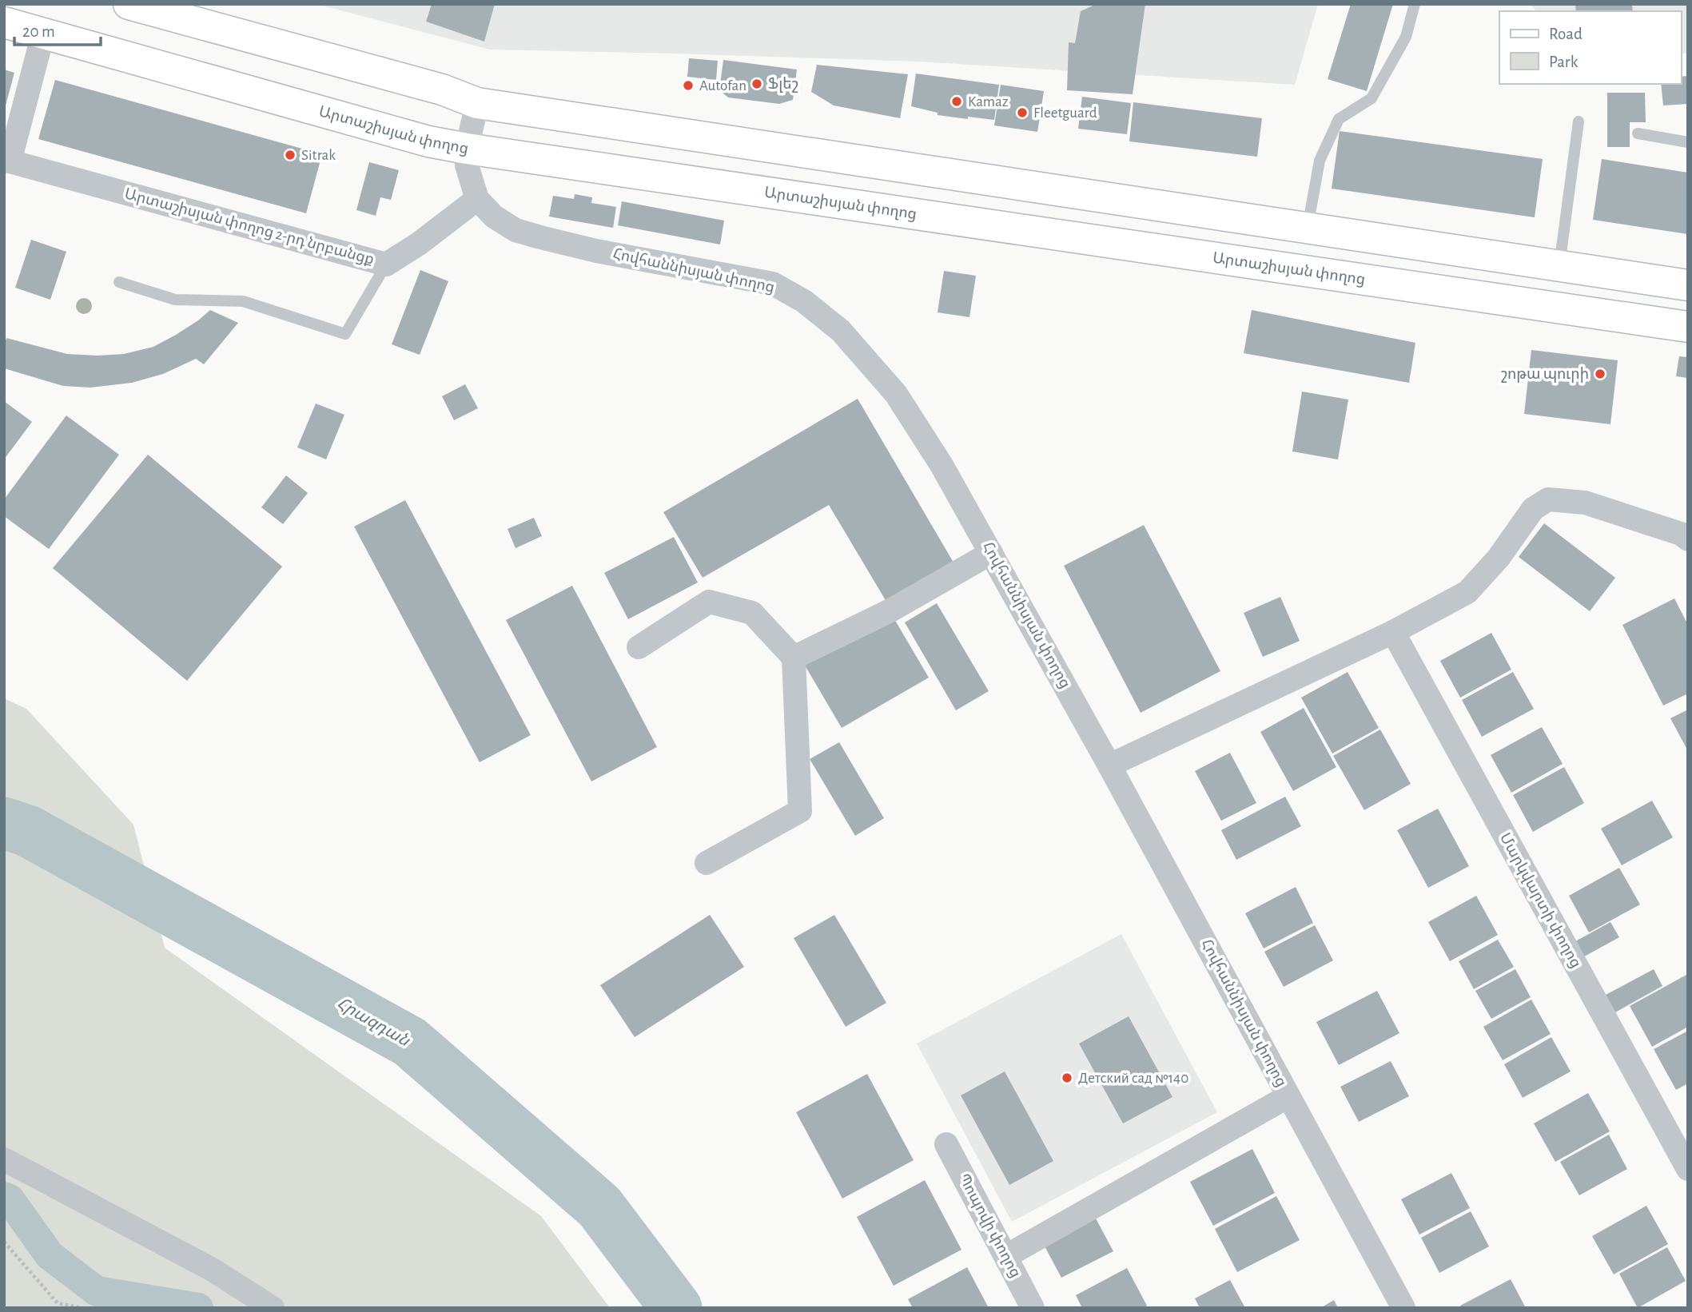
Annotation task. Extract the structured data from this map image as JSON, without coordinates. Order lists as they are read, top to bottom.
{
  "streets": {
    "main road": ["Արտաշիսյան փողոց"],
    "street": [
      "Արտաշիսյան փողոց 2-րդ նրբանցք",
      "Հովհաննիսյան փողոց",
      "Մարկվարտի փողոց",
      "Պոպովի փողոց"
    ]
  },
  "crossings": [
    ["Արտաշիսյան փողոց", "Հովհաննիսյան փողոց"],
    ["Արտաշիսյան փողոց 2-րդ նրբանցք", "Հովհաննիսյան փողոց"]
  ],
  "water": ["Հրազդան"],
  "places": [
    "Ֆլեշ",
    "Autofan",
    "Kamaz",
    "Fleetguard",
    "Sitrak",
    "շոթա պուրի",
    "Детский сад №140"
  ],
  "legend": ["Road", "Park"],
  "scale_bar": "20 m"
}
